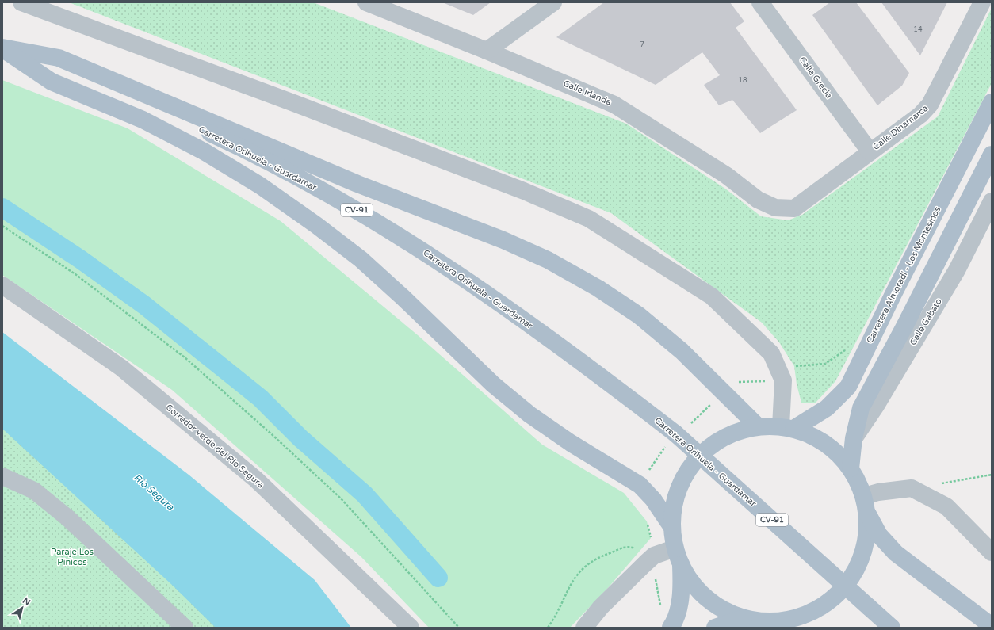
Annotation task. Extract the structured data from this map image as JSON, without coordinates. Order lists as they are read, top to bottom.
{
  "streets": {
    "main road": ["Carretera Orihuela - Guardamar", "CV-91", "Carretera Almoradí - Los Montesinos"],
    "street": [
      "Calle Grecia",
      "Calle Irlanda",
      "Calle Dinamarca",
      "Calle Gabato",
      "Corredor verde del Rio Segura"
    ]
  },
  "crossings": [
    ["Calle Grecia", "Calle Dinamarca"],
    ["Calle Irlanda", "Calle Dinamarca"]
  ],
  "water": ["Río Segura"],
  "parks": ["Paraje Los Pinicos"],
  "house_numbers": ["14", "7", "18"],
  "north": "top right"
}
